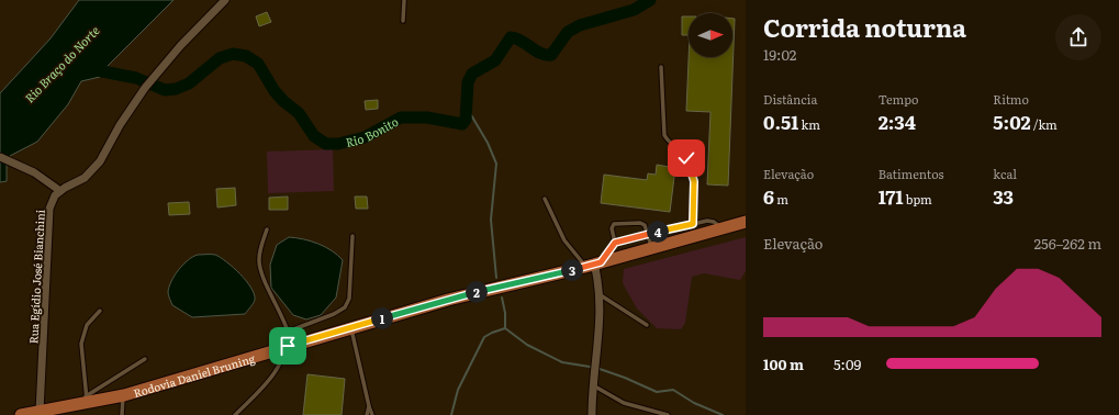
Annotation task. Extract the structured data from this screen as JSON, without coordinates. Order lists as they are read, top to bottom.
{
  "streets": {
    "main road": ["Rodovia Daniel Bruning"],
    "street": ["Rua Egídio José Bianchini"]
  },
  "crossings": [
    ["Rua Egídio José Bianchini", "Rodovia Daniel Bruning"]
  ],
  "water": ["Rio Braço do Norte", "Rio Bonito"],
  "north": "right",
  "page": {
    "heading": ["Corrida noturna", "19:02"],
    "stats": [
      ["Distância", "0.51 km"],
      ["Tempo", "2:34"],
      ["Ritmo", "5:02 /km"],
      ["Elevação", "6 m"],
      ["Batimentos", "171 bpm"],
      ["kcal", "33"]
    ],
    "pins": [
      "4",
      "3",
      "2",
      "1"
    ],
    "chart": ["Elevação", "256–262 m"],
    "list": [
      {
        "name": "100 m",
        "note": "5:09"
      }
    ]
  }
}
